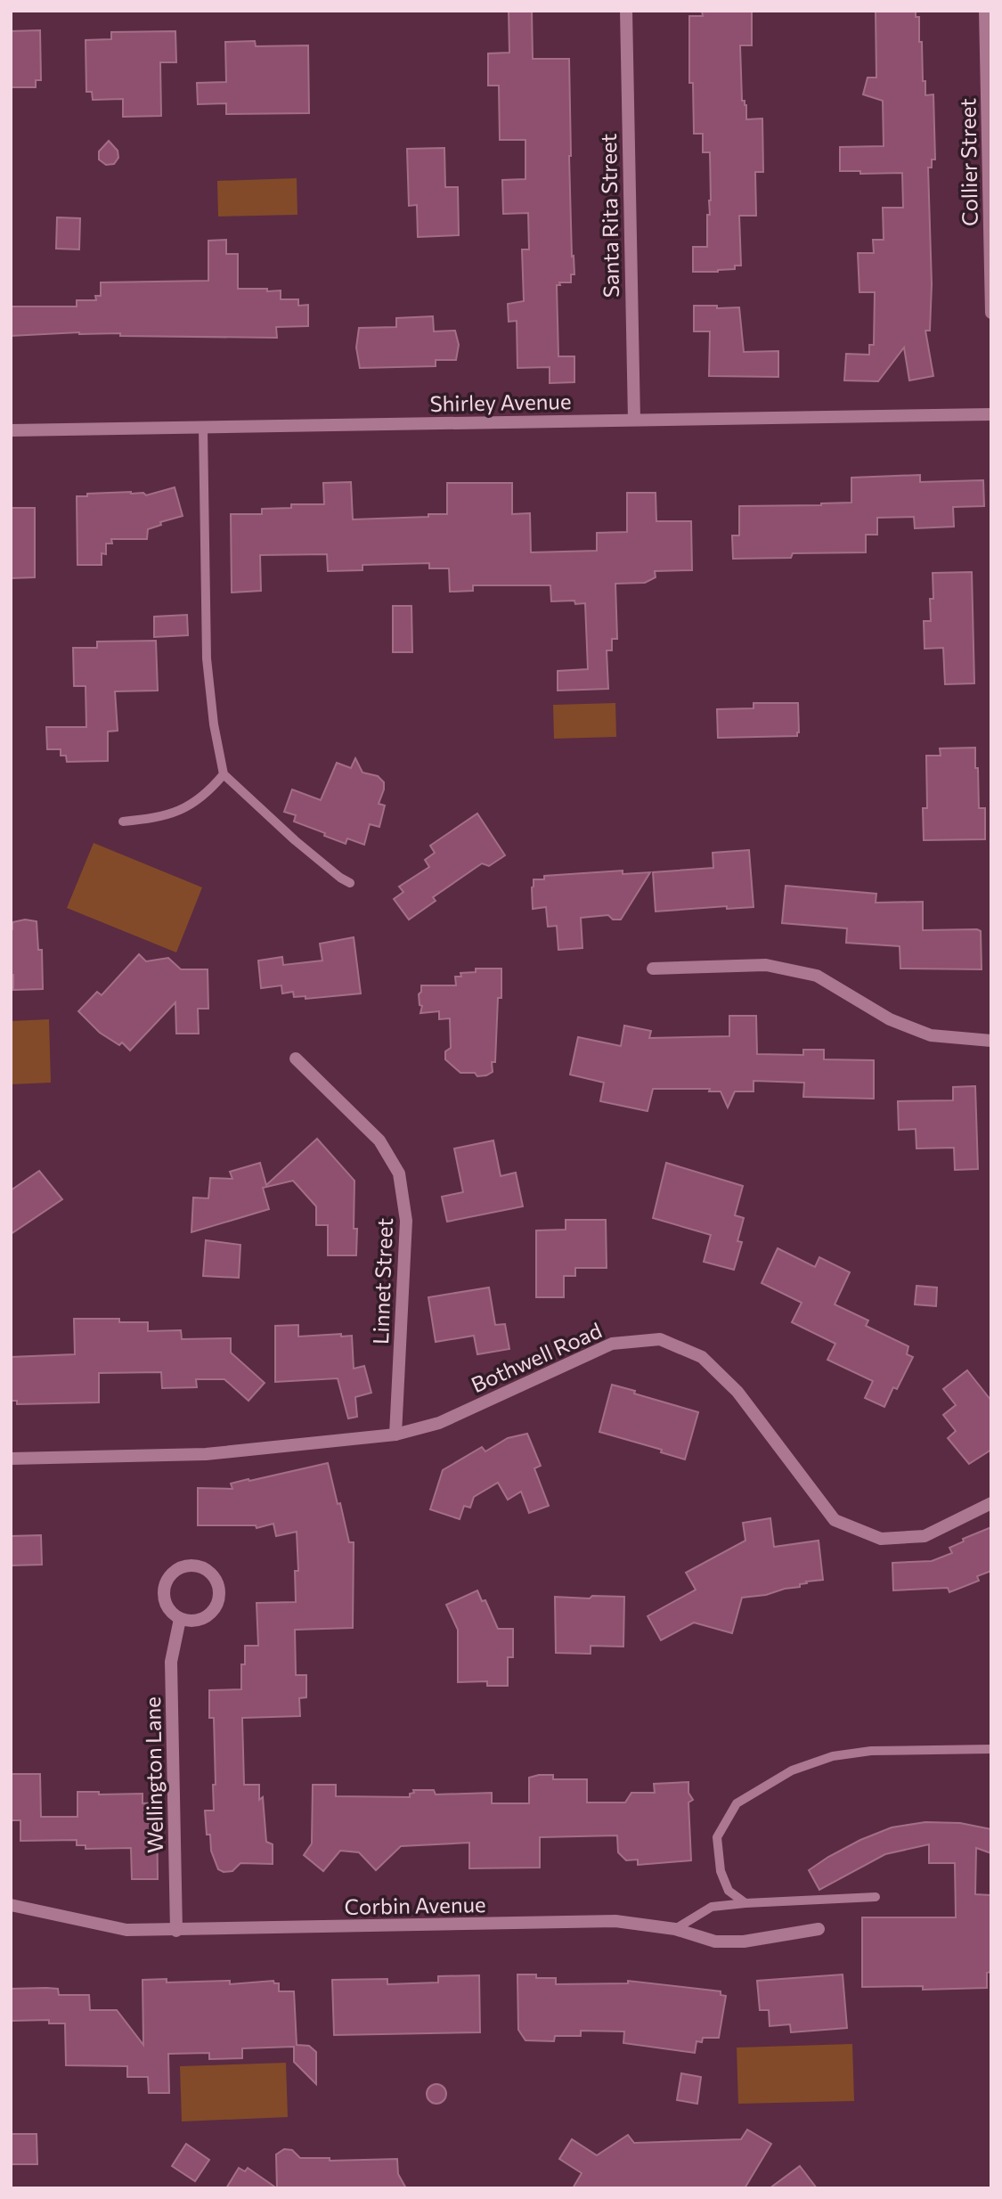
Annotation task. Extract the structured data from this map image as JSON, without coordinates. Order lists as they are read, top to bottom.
{
  "streets": {
    "street": [
      "Collier Street",
      "Santa Rita Street",
      "Shirley Avenue",
      "Linnet Street",
      "Bothwell Road",
      "Wellington Lane",
      "Corbin Avenue"
    ]
  },
  "crossings": [
    ["Santa Rita Street", "Shirley Avenue"],
    ["Linnet Street", "Bothwell Road"],
    ["Wellington Lane", "Corbin Avenue"]
  ]
}
